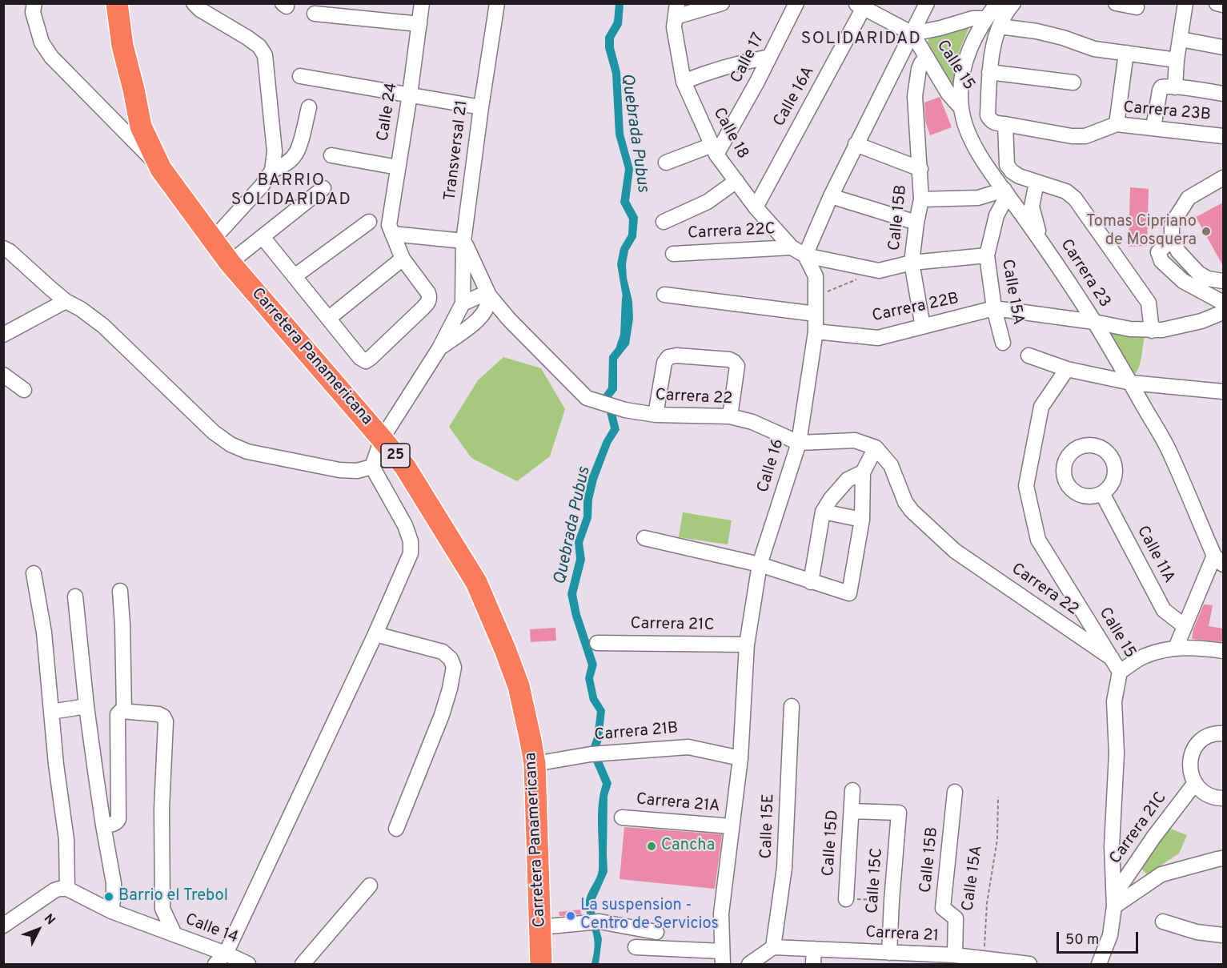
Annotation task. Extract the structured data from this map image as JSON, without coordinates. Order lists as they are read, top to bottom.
{
  "streets": {
    "highway": ["Carretera Panamericana", "25"],
    "street": [
      "Calle 17",
      "Calle 15",
      "Calle 16A",
      "Calle 24",
      "Carrera 23B",
      "Calle 18",
      "Transversal 21",
      "Calle 15B",
      "Carrera 22C",
      "Carrera 23",
      "Calle 15A",
      "Carrera 22B",
      "Carrera 22",
      "Calle 16",
      "Calle 11A",
      "Carrera 21C",
      "Carrera 21B",
      "Carrera 21A",
      "Calle 15E",
      "Calle 15D",
      "Calle 15C",
      "Calle 14",
      "Carrera 21"
    ]
  },
  "crossings": [
    ["Calle 17", "Calle 18"],
    ["Calle 15", "Calle 15B"],
    ["Calle 15", "Carrera 23"],
    ["Calle 15", "Carrera 22"],
    ["Calle 15", "Carrera 21C"],
    ["Calle 16A", "Calle 18"],
    ["Calle 18", "Carrera 22C"],
    ["Calle 18", "Calle 16"],
    ["Transversal 21", "Carretera Panamericana"],
    ["Transversal 21", "Carrera 22"],
    ["Calle 15B", "Carrera 22B"],
    ["Calle 15B", "Carrera 21"],
    ["Carrera 23", "Calle 15A"],
    ["Calle 15A", "Carrera 22B"],
    ["Calle 15A", "Carrera 21"],
    ["Carrera 22B", "Calle 16"],
    ["Carretera Panamericana", "Carrera 21B"],
    ["Carrera 22", "Calle 16"],
    ["Calle 16", "Carrera 21C"],
    ["Calle 16", "Carrera 21B"],
    ["Calle 16", "Carrera 21A"],
    ["Calle 15E", "Carrera 21"],
    ["Calle 15D", "Calle 15C"],
    ["Calle 15C", "Carrera 21"]
  ],
  "districts": ["SOLIDARIDAD", "BARRIO SOLIDARIDAD"],
  "water": ["Quebrada Pubus"],
  "places": [
    "Tomas Cipriano de Mosquera",
    "Cancha",
    "Barrio el Trebol",
    "La suspension - Centro de Servicios"
  ],
  "scale_bar": "50 m",
  "north": "top right"
}
